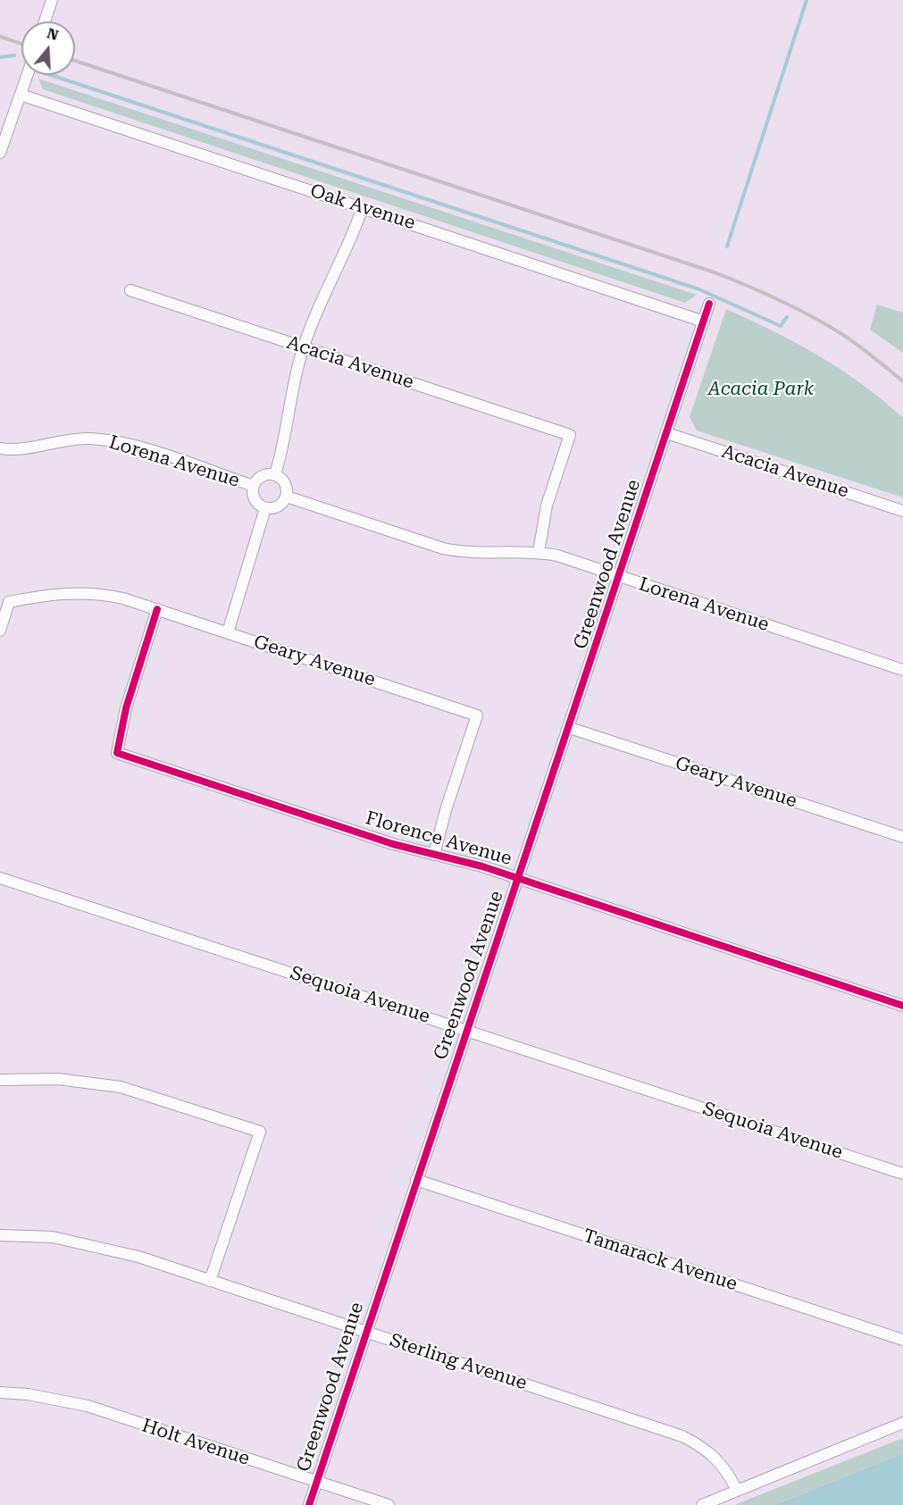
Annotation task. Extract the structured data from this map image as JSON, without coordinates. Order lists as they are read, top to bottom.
{
  "streets": {
    "street": [
      "Oak Avenue",
      "Acacia Avenue",
      "Lorena Avenue",
      "Greenwood Avenue",
      "Geary Avenue",
      "Florence Avenue",
      "Sequoia Avenue",
      "Tamarack Avenue",
      "Sterling Avenue",
      "Holt Avenue"
    ]
  },
  "crossings": [
    ["Oak Avenue", "Greenwood Avenue"],
    ["Acacia Avenue", "Lorena Avenue"],
    ["Acacia Avenue", "Greenwood Avenue"],
    ["Lorena Avenue", "Greenwood Avenue"],
    ["Greenwood Avenue", "Geary Avenue"],
    ["Greenwood Avenue", "Florence Avenue"],
    ["Greenwood Avenue", "Sequoia Avenue"],
    ["Greenwood Avenue", "Tamarack Avenue"],
    ["Greenwood Avenue", "Sterling Avenue"],
    ["Greenwood Avenue", "Holt Avenue"],
    ["Geary Avenue", "Florence Avenue"]
  ],
  "parks": ["Acacia Park"],
  "north": "top"
}
